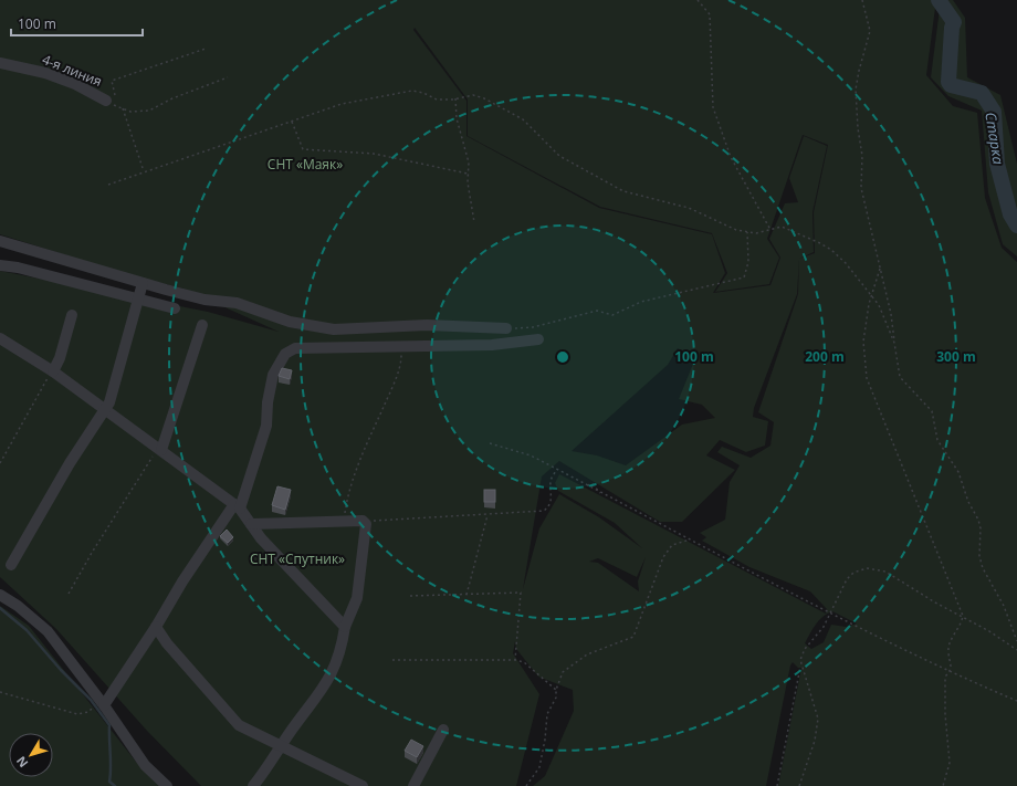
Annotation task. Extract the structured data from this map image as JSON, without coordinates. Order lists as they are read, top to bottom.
{
  "streets": {
    "street": ["4-я линия"]
  },
  "water": ["Старка"],
  "parks": ["СНТ «Маяк»", "СНТ «Спутник»"],
  "scale_bar": "100 m",
  "north": "bottom left",
  "rings": ["100 m", "200 m", "300 m"]
}
